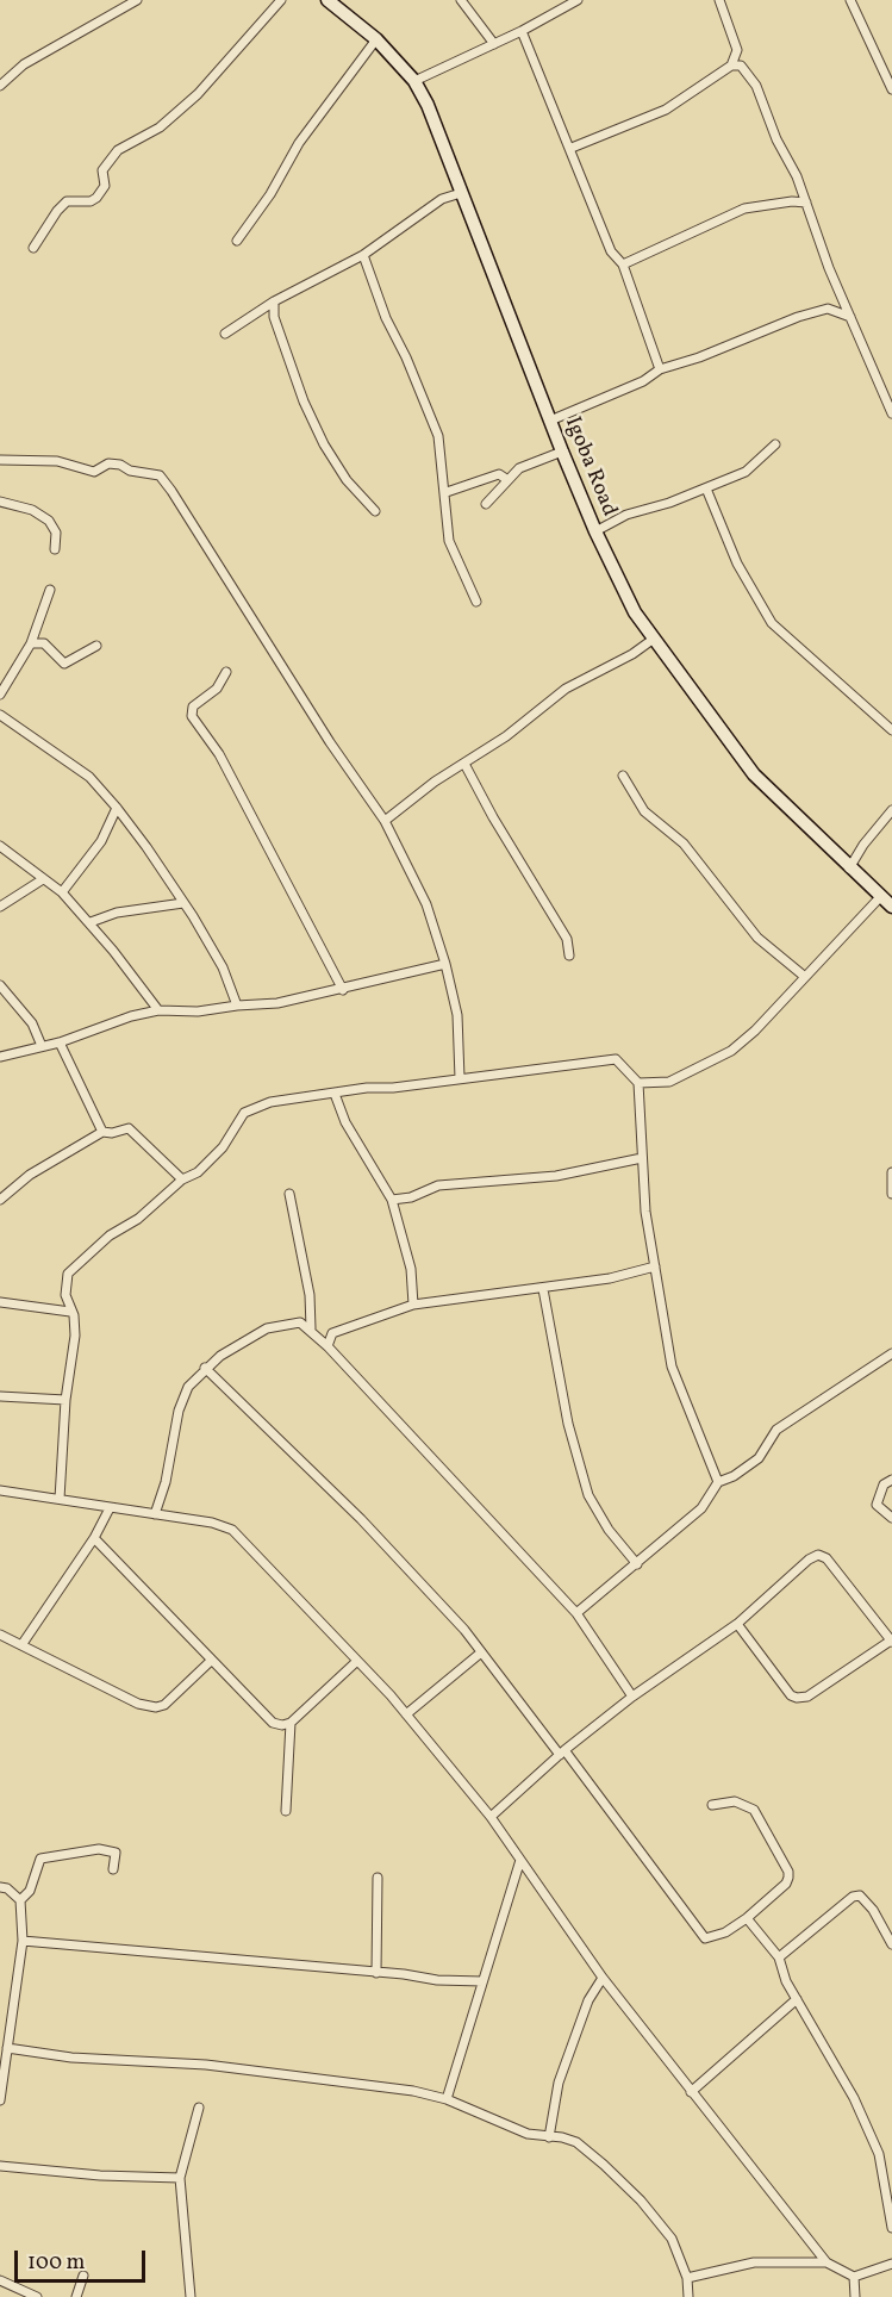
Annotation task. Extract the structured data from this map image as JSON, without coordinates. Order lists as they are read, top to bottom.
{
  "streets": {
    "street": ["Igoba Road"]
  },
  "scale_bar": "100 m"
}
